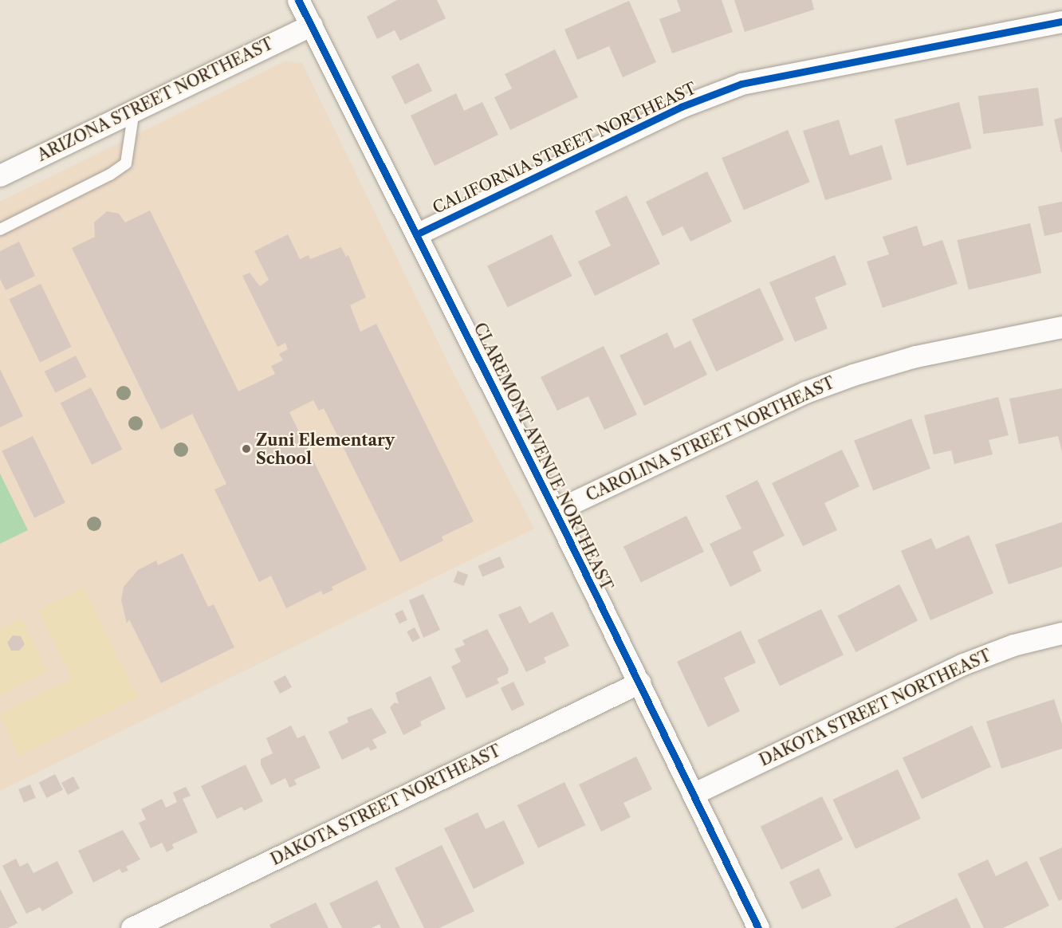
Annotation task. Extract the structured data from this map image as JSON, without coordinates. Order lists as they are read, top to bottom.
{
  "streets": {
    "street": [
      "ARIZONA STREET NORTHEAST",
      "CALIFORNIA STREET NORTHEAST",
      "CAROLINA STREET NORTHEAST",
      "CLAREMONT AVENUE NORTHEAST",
      "DAKOTA STREET NORTHEAST"
    ]
  },
  "crossings": [
    ["ARIZONA STREET NORTHEAST", "CLAREMONT AVENUE NORTHEAST"],
    ["CALIFORNIA STREET NORTHEAST", "CLAREMONT AVENUE NORTHEAST"],
    ["CAROLINA STREET NORTHEAST", "CLAREMONT AVENUE NORTHEAST"],
    ["CLAREMONT AVENUE NORTHEAST", "DAKOTA STREET NORTHEAST"]
  ],
  "places": ["Zuni Elementary School"]
}
